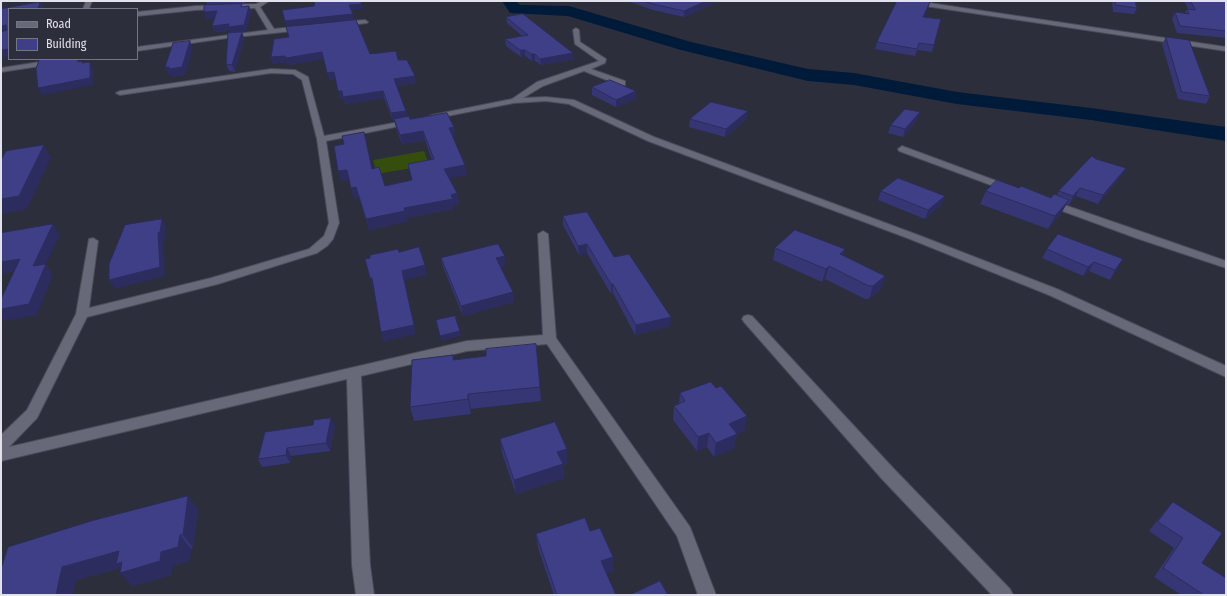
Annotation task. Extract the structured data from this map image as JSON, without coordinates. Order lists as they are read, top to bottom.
{
  "legend": ["Road", "Building"]
}
